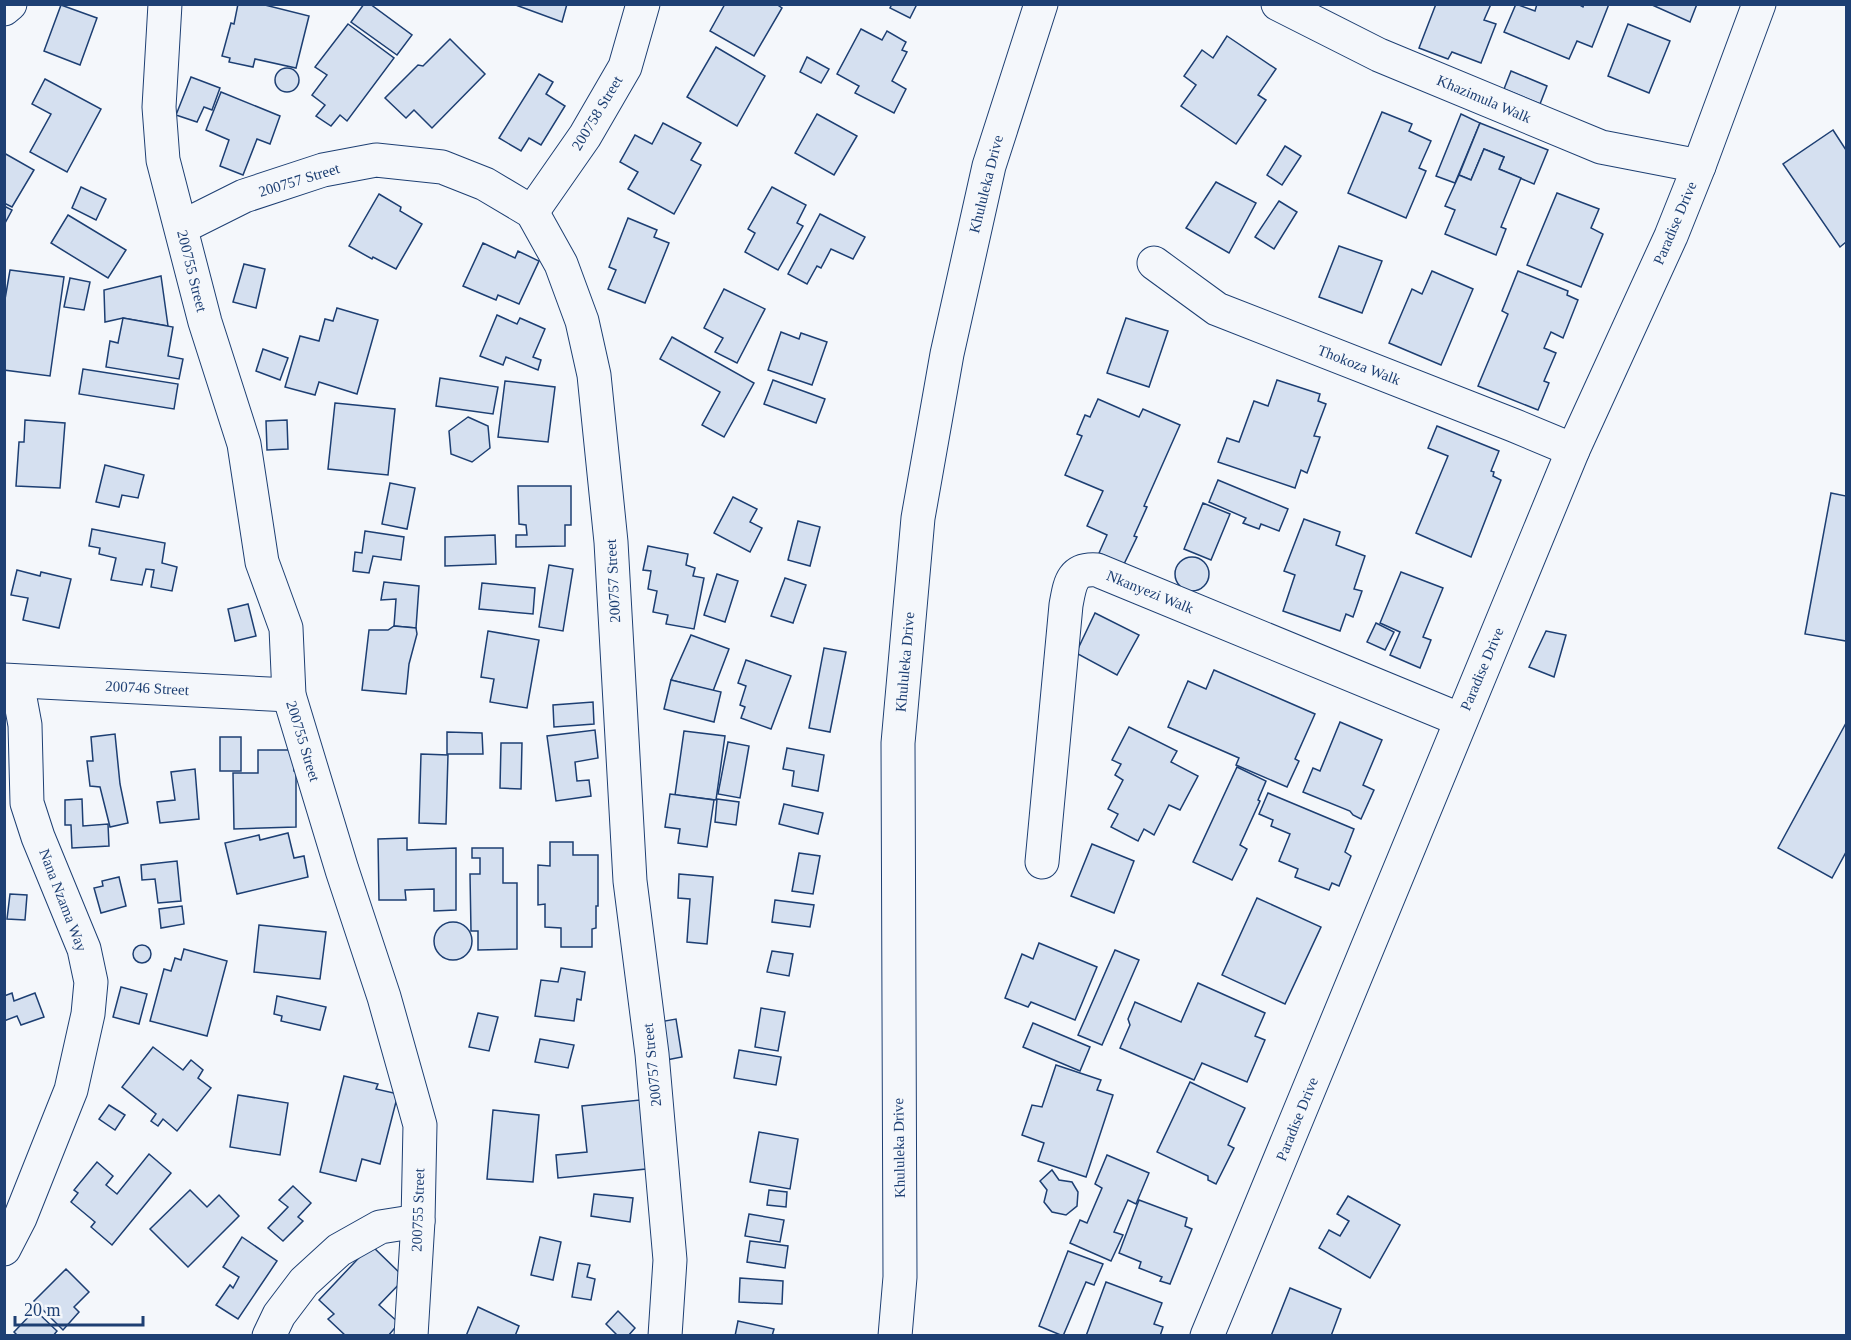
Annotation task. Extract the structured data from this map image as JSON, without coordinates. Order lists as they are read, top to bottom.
{
  "streets": {
    "street": [
      "Khazimula Walk",
      "200758 Street",
      "200757 Street",
      "Khululeka Drive",
      "Paradise Drive",
      "200755 Street",
      "Thokoza Walk",
      "Nkanyezi Walk",
      "200746 Street",
      "Nana Nzama Way"
    ]
  },
  "crossings": [
    ["Khazimula Walk", "Paradise Drive"],
    ["200758 Street", "200757 Street"],
    ["200757 Street", "200755 Street"],
    ["Paradise Drive", "Thokoza Walk"],
    ["Paradise Drive", "Nkanyezi Walk"],
    ["200755 Street", "200746 Street"],
    ["200746 Street", "Nana Nzama Way"]
  ],
  "scale_bar": "20 m"
}
